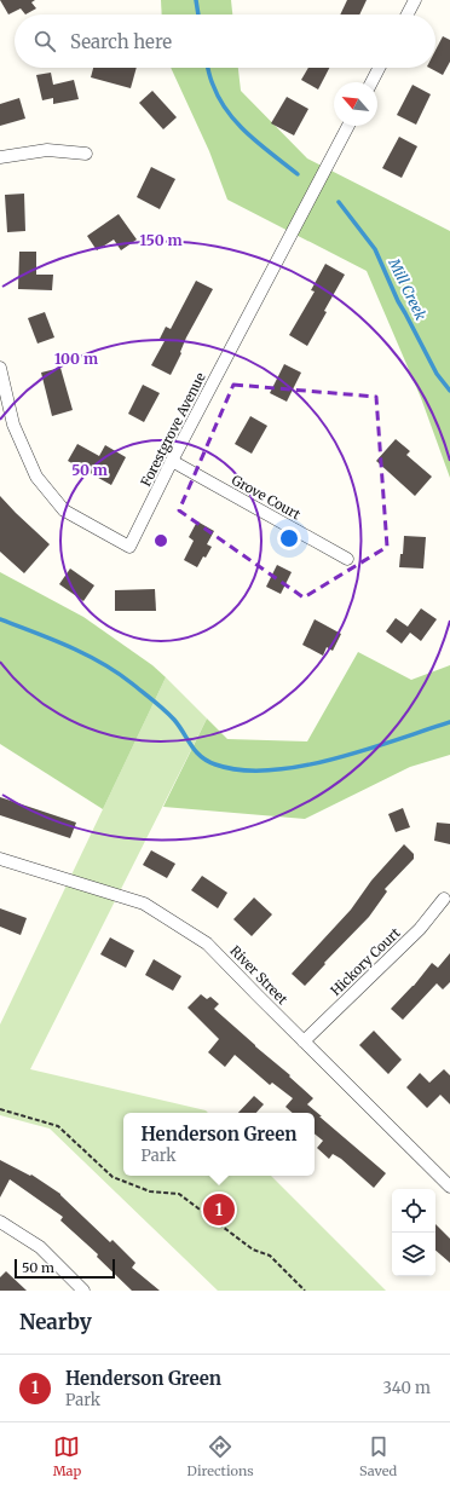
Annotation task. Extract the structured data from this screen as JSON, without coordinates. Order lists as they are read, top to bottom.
{
  "streets": {
    "street": [
      "Forestgrove Avenue",
      "Grove Court",
      "Hickory Court",
      "River Street"
    ]
  },
  "crossings": [
    ["Forestgrove Avenue", "Grove Court"],
    ["Hickory Court", "River Street"]
  ],
  "water": ["Mill Creek"],
  "scale_bar": "50 m",
  "north": "top left",
  "page": {
    "search": "Search here",
    "popup": ["Henderson Green", "Park"],
    "pins": "1",
    "scale": "50 m",
    "heading": "Nearby",
    "list": [
      {
        "mark": "1",
        "name": "Henderson Green",
        "note": "Park",
        "value": "340 m"
      }
    ],
    "nav": ["Map", "Directions", "Saved"]
  },
  "rings": ["150 m", "100 m", "50 m"]
}
